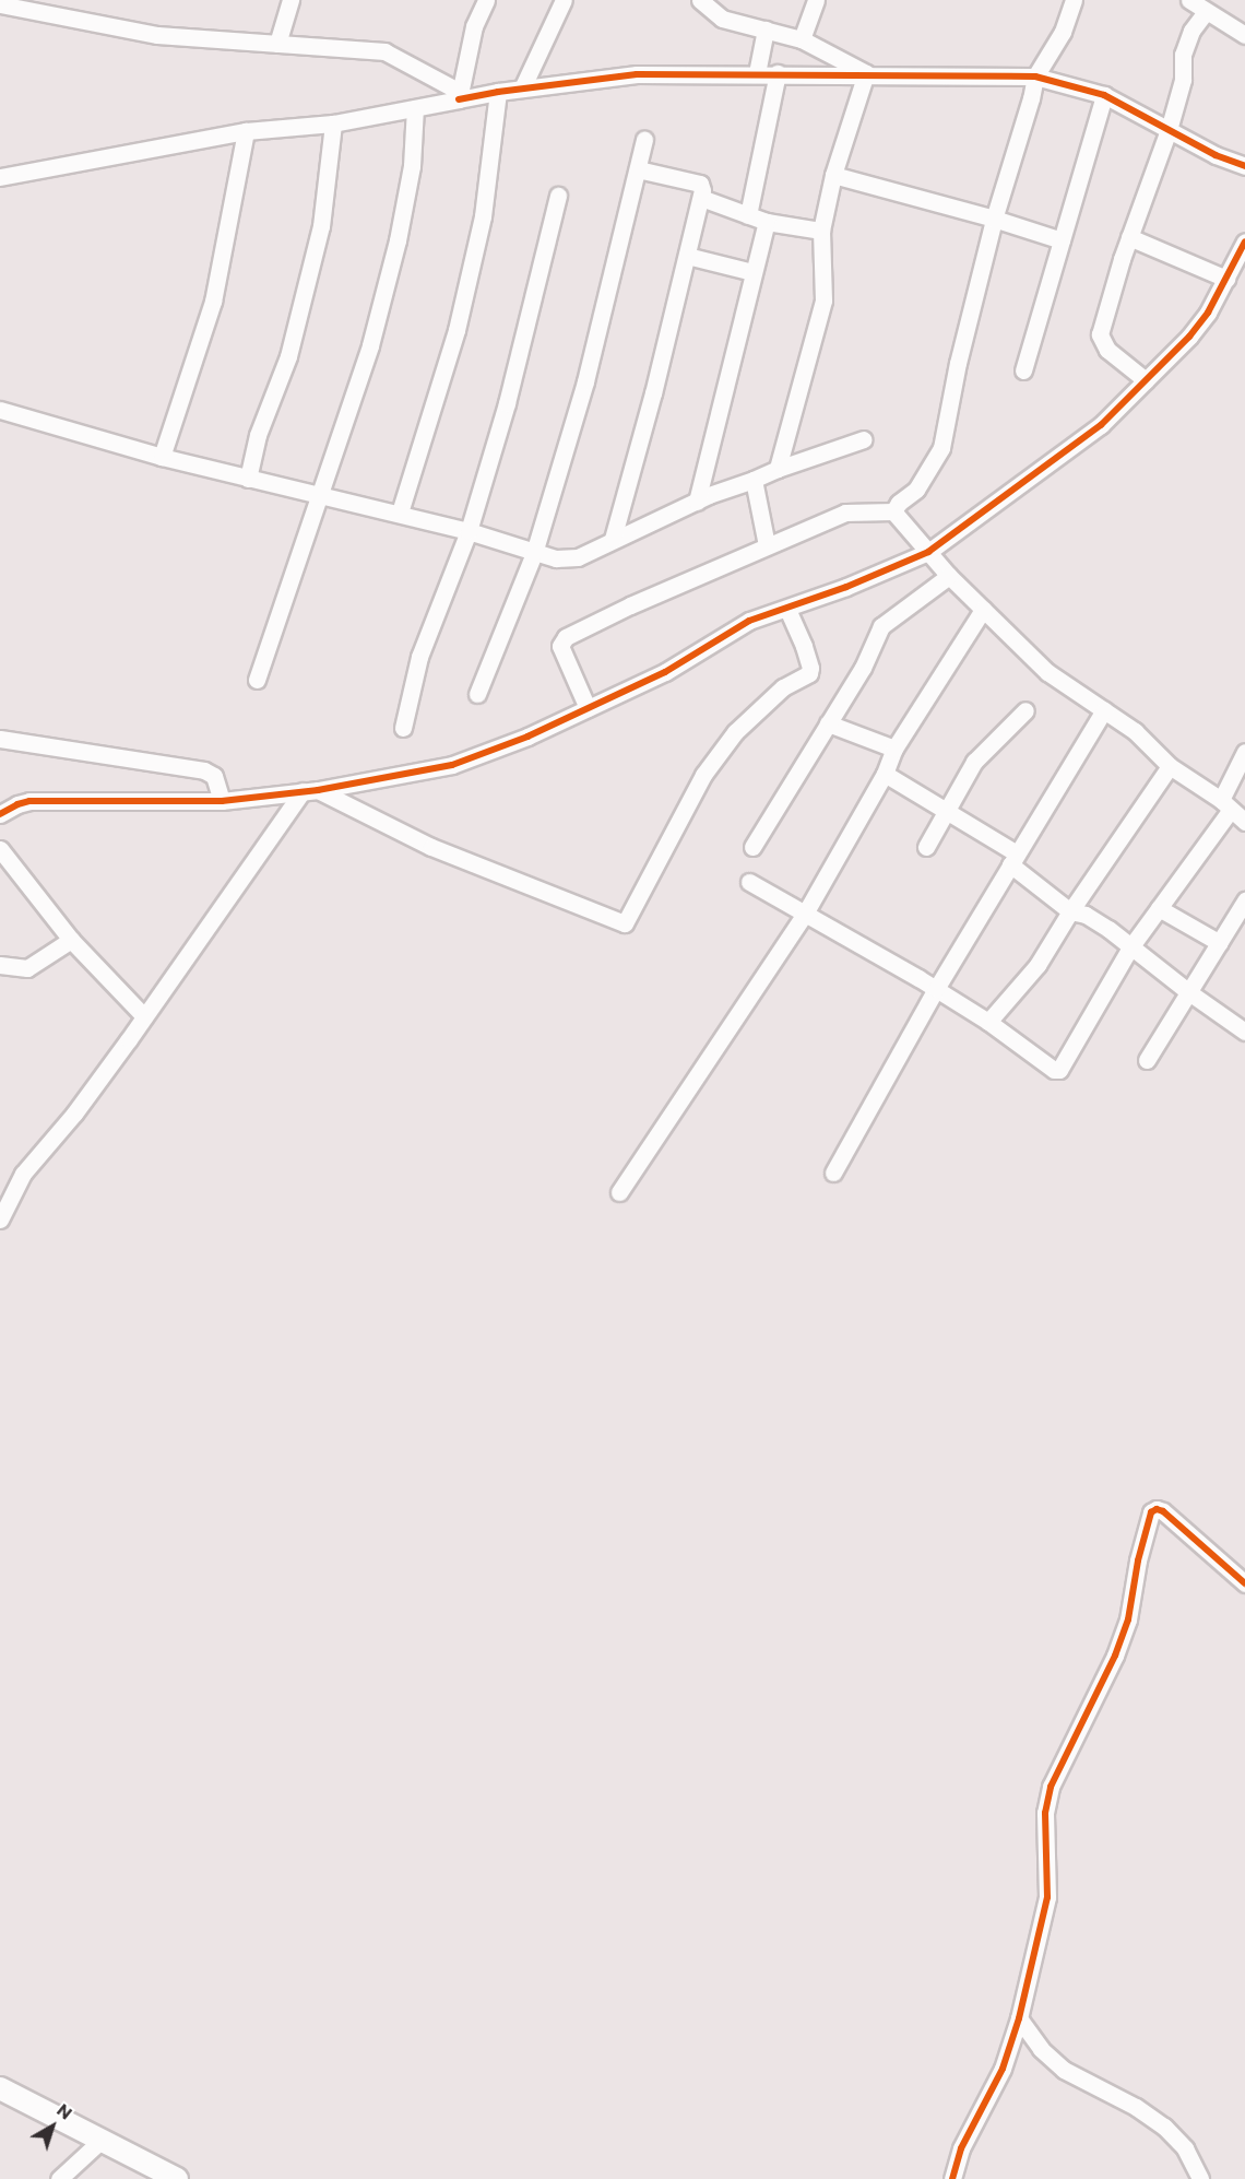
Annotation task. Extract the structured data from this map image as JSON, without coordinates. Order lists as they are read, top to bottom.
{
  "north": "top right"
}
